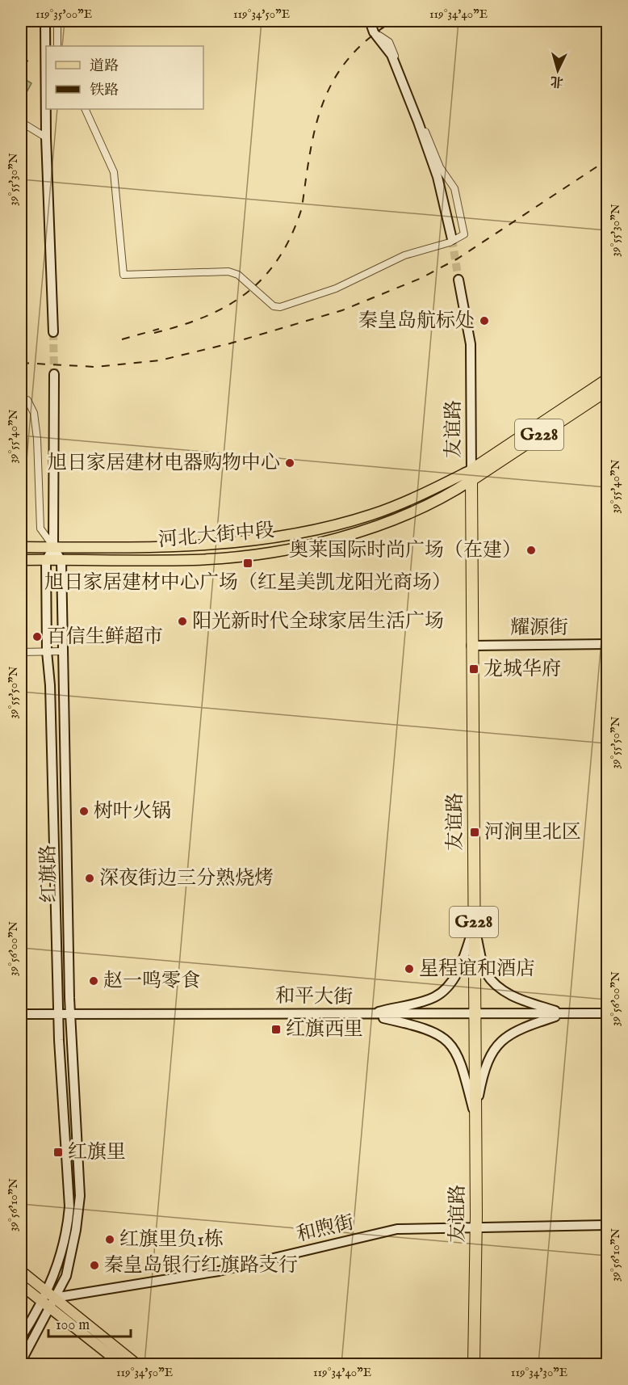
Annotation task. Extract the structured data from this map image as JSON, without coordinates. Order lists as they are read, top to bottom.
{
  "streets": {
    "highway": ["友谊路", "G228", "河北大街中段"],
    "main road": [
      "耀源街",
      "红旗路",
      "和平大街",
      "和煦街"
    ]
  },
  "crossings": [
    ["友谊路", "G228"],
    ["友谊路", "河北大街中段"],
    ["友谊路", "耀源街"],
    ["友谊路", "和平大街"],
    ["友谊路", "和煦街"],
    ["G228", "河北大街中段"],
    ["河北大街中段", "红旗路"],
    ["红旗路", "和平大街"],
    ["红旗路", "和煦街"]
  ],
  "places": {
    "other": [
      "秦皇岛航标处",
      "旭日家居建材电器购物中心",
      "奥莱国际时尚广场（在建）",
      "阳光新时代全球家居生活广场",
      "百信生鲜超市",
      "树叶火锅",
      "深夜街边三分熟烧烤",
      "星程谊和酒店",
      "赵一鸣零食",
      "红旗里负1栋",
      "秦皇岛银行红旗路支行"
    ],
    "transit": [
      "旭日家居建材中心广场（红星美凯龙阳光商场）",
      "龙城华府",
      "河涧里北区",
      "红旗西里",
      "红旗里"
    ]
  },
  "legend": ["道路", "铁路"],
  "scale_bar": "100 m",
  "north": "bottom",
  "coordinates": [
    "119°35'00\"E",
    "119°34'50\"E",
    "119°34'40\"E",
    "39°55'30\"N",
    "39°55'40\"N",
    "39°55'50\"N",
    "39°56'00\"N",
    "39°56'10\"N",
    "119°34'30\"E"
  ]
}
